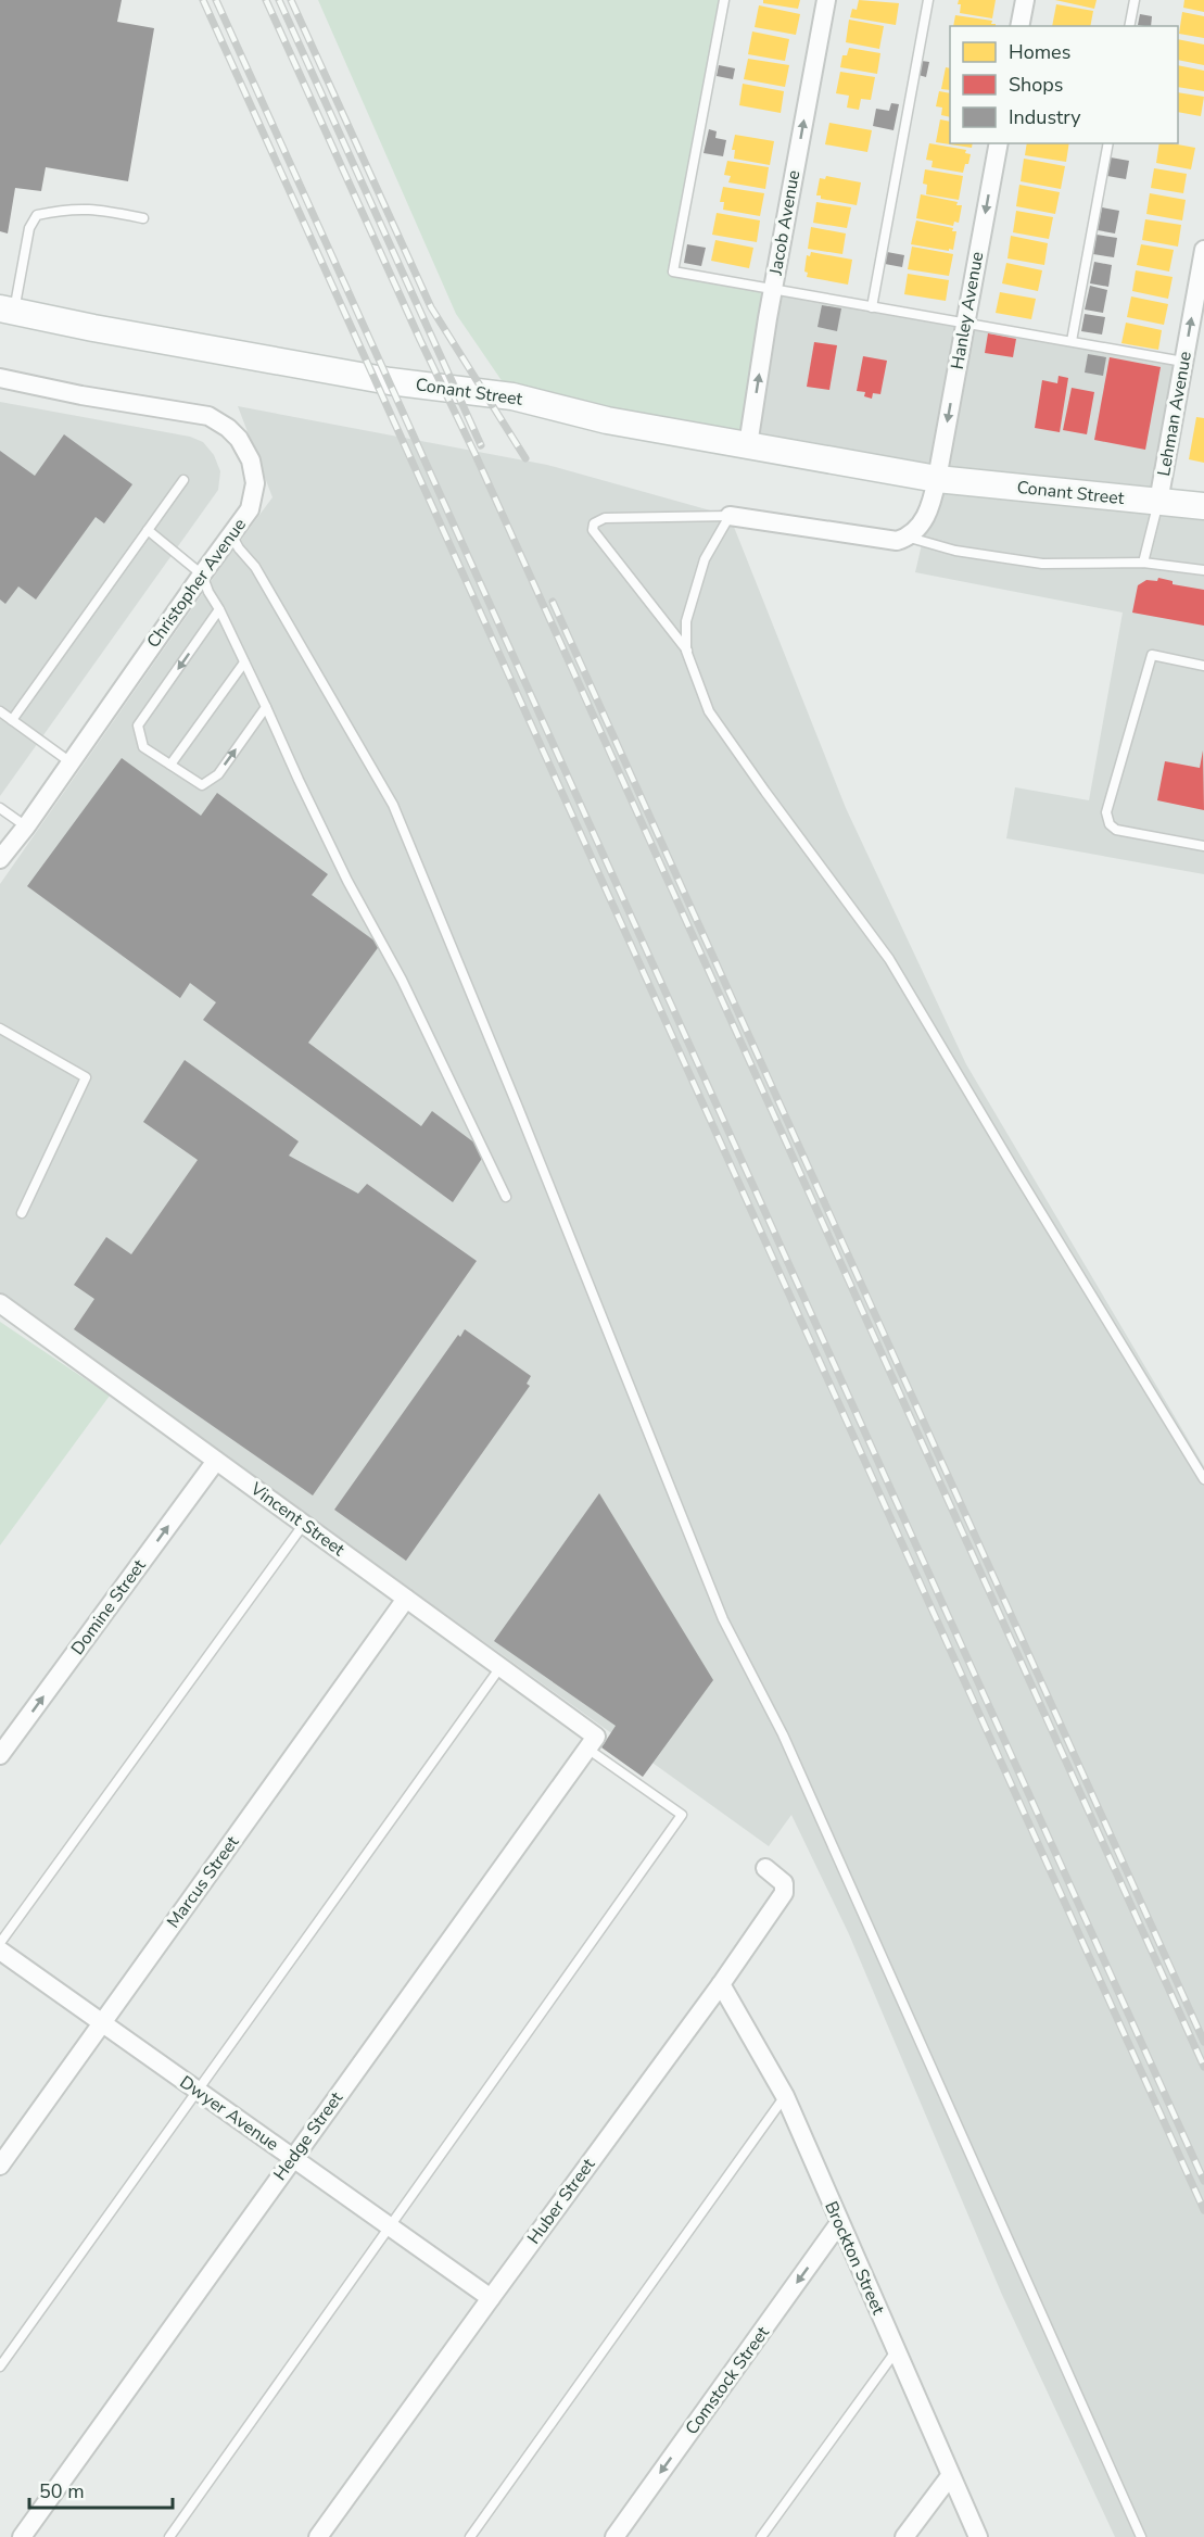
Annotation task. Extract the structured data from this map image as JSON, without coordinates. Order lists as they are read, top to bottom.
{
  "streets": {
    "main road": ["Conant Street"],
    "street": [
      "Jacob Avenue",
      "Hanley Avenue",
      "Lehman Avenue",
      "Christopher Avenue",
      "Vincent Street",
      "Domine Street",
      "Marcus Street",
      "Dwyer Avenue",
      "Hedge Street",
      "Huber Street",
      "Brockton Street",
      "Comstock Street"
    ]
  },
  "crossings": [
    ["Jacob Avenue", "Conant Street"],
    ["Hanley Avenue", "Conant Street"],
    ["Conant Street", "Lehman Avenue"],
    ["Vincent Street", "Domine Street"],
    ["Vincent Street", "Marcus Street"],
    ["Vincent Street", "Hedge Street"],
    ["Marcus Street", "Dwyer Avenue"],
    ["Dwyer Avenue", "Hedge Street"],
    ["Dwyer Avenue", "Huber Street"],
    ["Huber Street", "Brockton Street"],
    ["Brockton Street", "Comstock Street"]
  ],
  "one_way": [
    "Jacob Avenue",
    "Hanley Avenue",
    "Lehman Avenue",
    "Domine Street",
    "Comstock Street"
  ],
  "legend": ["Homes", "Shops", "Industry"],
  "scale_bar": "50 m"
}
